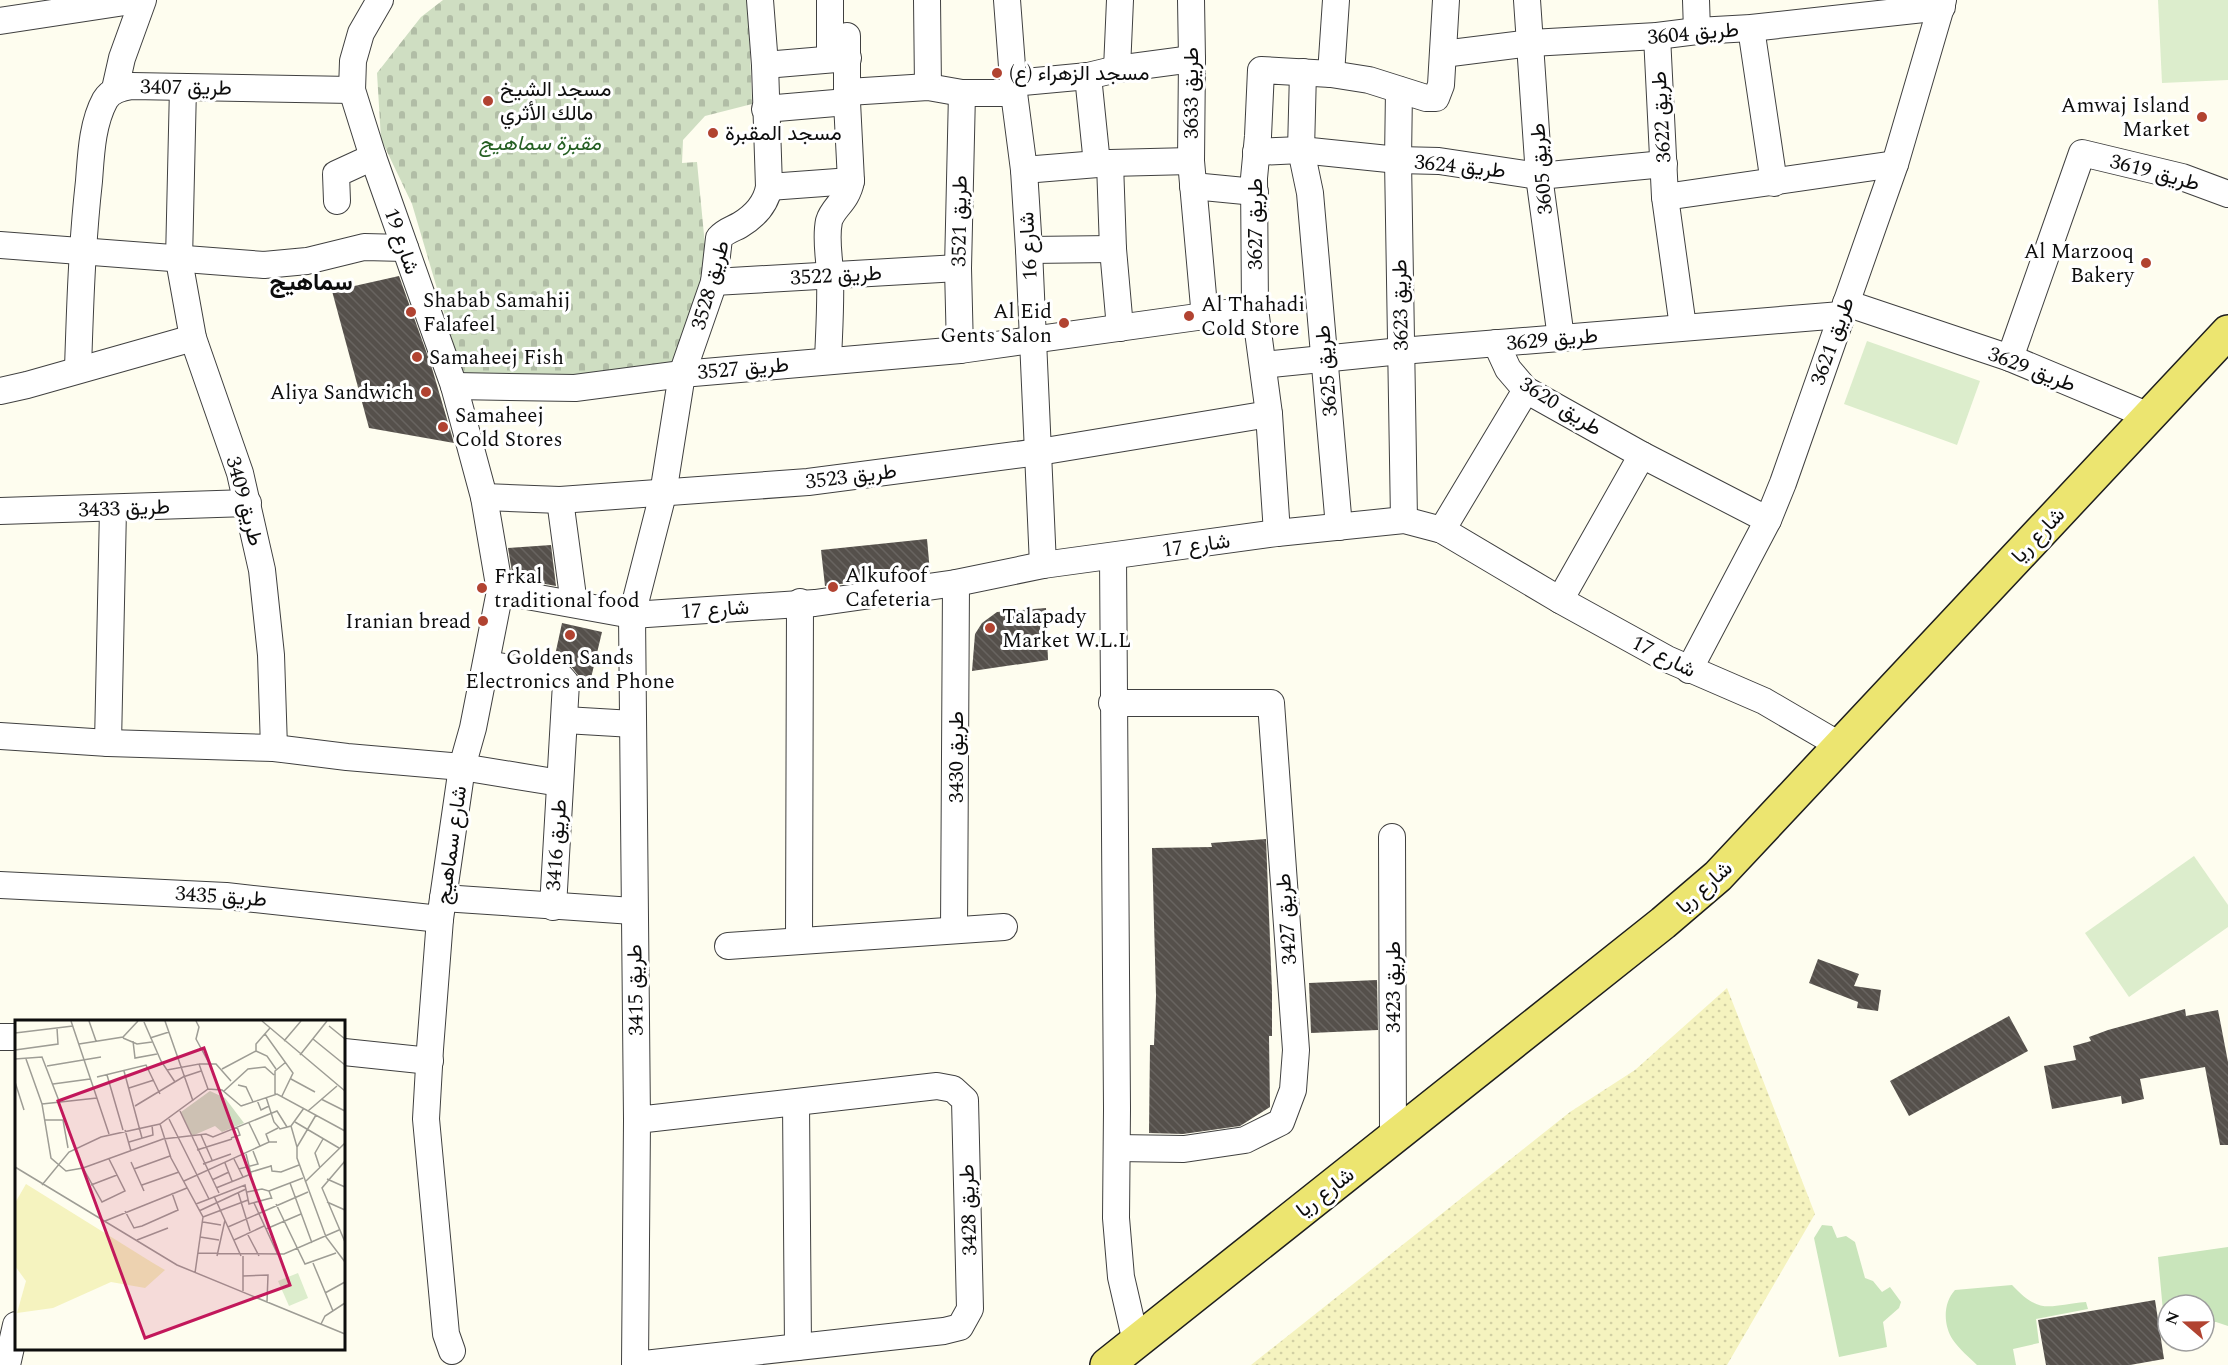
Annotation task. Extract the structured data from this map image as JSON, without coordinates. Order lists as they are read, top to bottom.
{
  "streets": {
    "main road": ["شارع ريا"],
    "street": [
      "طريق 3604",
      "طريق 3407",
      "طريق 3633",
      "طريق 3622",
      "طريق 3624",
      "طريق 3605",
      "طريق 3619",
      "طريق 3521",
      "طريق 3627",
      "شارع 19",
      "شارع 16",
      "طريق 3522",
      "طريق 3528",
      "طريق 3623",
      "طريق 3629",
      "طريق 3621",
      "طريق 3527",
      "طريق 3625",
      "طريق 3620",
      "طريق 3523",
      "طريق 3409",
      "طريق 3433",
      "شارع 17",
      "طريق 3430",
      "شارع سماهيج",
      "طريق 3416",
      "طريق 3435",
      "طريق 3427",
      "طريق 3423",
      "طريق 3415",
      "طريق 3428"
    ]
  },
  "crossings": [
    ["طريق 3604", "طريق 3622"],
    ["طريق 3604", "طريق 3605"],
    ["طريق 3604", "طريق 3621"],
    ["طريق 3407", "شارع 19"],
    ["طريق 3407", "طريق 3409"],
    ["طريق 3622", "طريق 3624"],
    ["طريق 3622", "طريق 3629"],
    ["طريق 3624", "طريق 3605"],
    ["طريق 3624", "طريق 3627"],
    ["طريق 3624", "طريق 3623"],
    ["طريق 3624", "طريق 3625"],
    ["طريق 3605", "طريق 3629"],
    ["طريق 3619", "طريق 3629"],
    ["طريق 3521", "طريق 3522"],
    ["طريق 3521", "طريق 3527"],
    ["طريق 3627", "طريق 3629"],
    ["طريق 3627", "طريق 3625"],
    ["طريق 3627", "شارع 17"],
    ["شارع 19", "طريق 3527"],
    ["شارع 19", "طريق 3523"],
    ["شارع 19", "شارع 17"],
    ["شارع 19", "شارع سماهيج"],
    ["شارع 16", "طريق 3527"],
    ["شارع 16", "طريق 3523"],
    ["شارع 16", "شارع 17"],
    ["طريق 3522", "طريق 3528"],
    ["طريق 3528", "طريق 3527"],
    ["طريق 3528", "طريق 3523"],
    ["طريق 3528", "طريق 3415"],
    ["طريق 3623", "طريق 3629"],
    ["طريق 3623", "شارع 17"],
    ["طريق 3629", "طريق 3621"],
    ["طريق 3629", "طريق 3625"],
    ["طريق 3629", "طريق 3620"],
    ["طريق 3629", "شارع ريا"],
    ["طريق 3621", "طريق 3620"],
    ["طريق 3621", "شارع 17"],
    ["طريق 3625", "شارع 17"],
    ["طريق 3523", "طريق 3415"],
    ["طريق 3409", "طريق 3433"],
    ["شارع ريا", "شارع 17"],
    ["شارع ريا", "طريق 3423"],
    ["شارع 17", "طريق 3430"],
    ["شارع 17", "شارع سماهيج"],
    ["شارع 17", "طريق 3415"],
    ["شارع سماهيج", "طريق 3416"],
    ["شارع سماهيج", "طريق 3435"],
    ["طريق 3416", "طريق 3435"],
    ["طريق 3416", "طريق 3415"],
    ["طريق 3415", "طريق 3428"]
  ],
  "districts": ["سماهيج"],
  "parks": ["مقبرة سماهيج"],
  "places": [
    "مسجد الزهراء (ع)",
    "مسجد الشيخ مالك الأثري",
    "Amwaj Island Market",
    "مسجد المقبرة",
    "Al Marzooq Bakery",
    "Shabab Samahij Falafeel",
    "Al Thahadi Cold Store",
    "Al Eid Gents Salon",
    "Samaheej Fish",
    "Aliya Sandwich",
    "Samaheej Cold Stores",
    "Alkufoof Cafeteria",
    "Frkal traditional food",
    "Iranian bread",
    "Talapady Market W.L.L",
    "Golden Sands Electronics and Phone"
  ],
  "north": "left"
}
